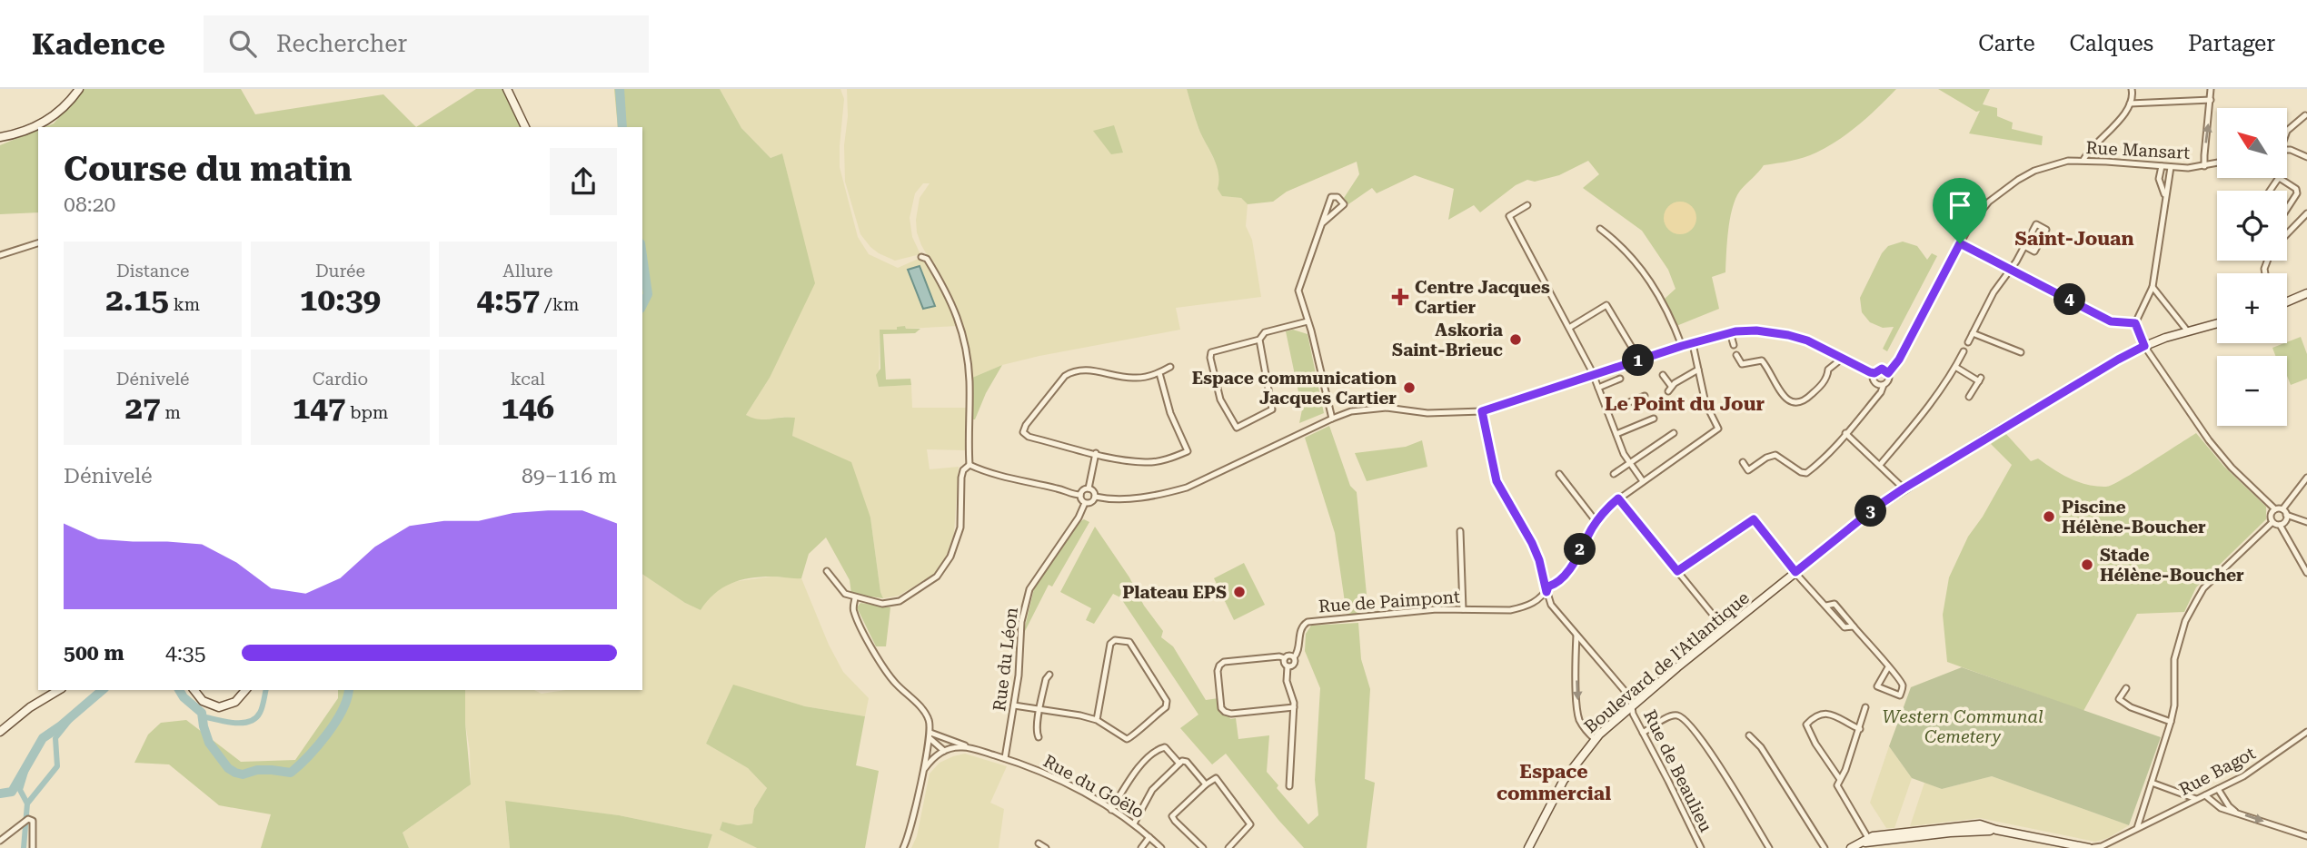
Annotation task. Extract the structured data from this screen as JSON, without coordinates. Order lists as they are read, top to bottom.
{
  "streets": {
    "main road": ["Boulevard de l'Atlantique"],
    "street": [
      "Rue Mansart",
      "Rue de Paimpont",
      "Rue du Léon",
      "Rue de Beaulieu",
      "Rue Bagot",
      "Rue du Goëlo"
    ]
  },
  "crossings": [
    ["Rue de Paimpont", "Rue de Beaulieu"],
    ["Rue du Léon", "Rue du Goëlo"],
    ["Boulevard de l'Atlantique", "Rue de Beaulieu"]
  ],
  "districts": ["Saint-Jouan", "Le Point du Jour", "Espace commercial"],
  "parks": ["Western Communal Cemetery"],
  "places": {
    "health": ["Centre Jacques Cartier"],
    "other": [
      "Askoria Saint-Brieuc",
      "Espace communication Jacques Cartier",
      "Piscine Hélène-Boucher",
      "Stade Hélène-Boucher",
      "Plateau EPS"
    ]
  },
  "north": "top left",
  "page": {
    "header": "Kadence",
    "search": "Rechercher",
    "nav": ["Carte", "Calques", "Partager"],
    "map_buttons": ["+", "−"],
    "heading": ["Course du matin", "08:20"],
    "stats": [
      ["Distance", "2.15 km"],
      ["Durée", "10:39"],
      ["Allure", "4:57 /km"],
      ["Dénivelé", "27 m"],
      ["Cardio", "147 bpm"],
      ["kcal", "146"]
    ],
    "pins": [
      "4",
      "1",
      "3",
      "2"
    ],
    "chart": ["Dénivelé", "89–116 m"],
    "list": [
      {
        "name": "500 m",
        "note": "4:35"
      }
    ]
  }
}
